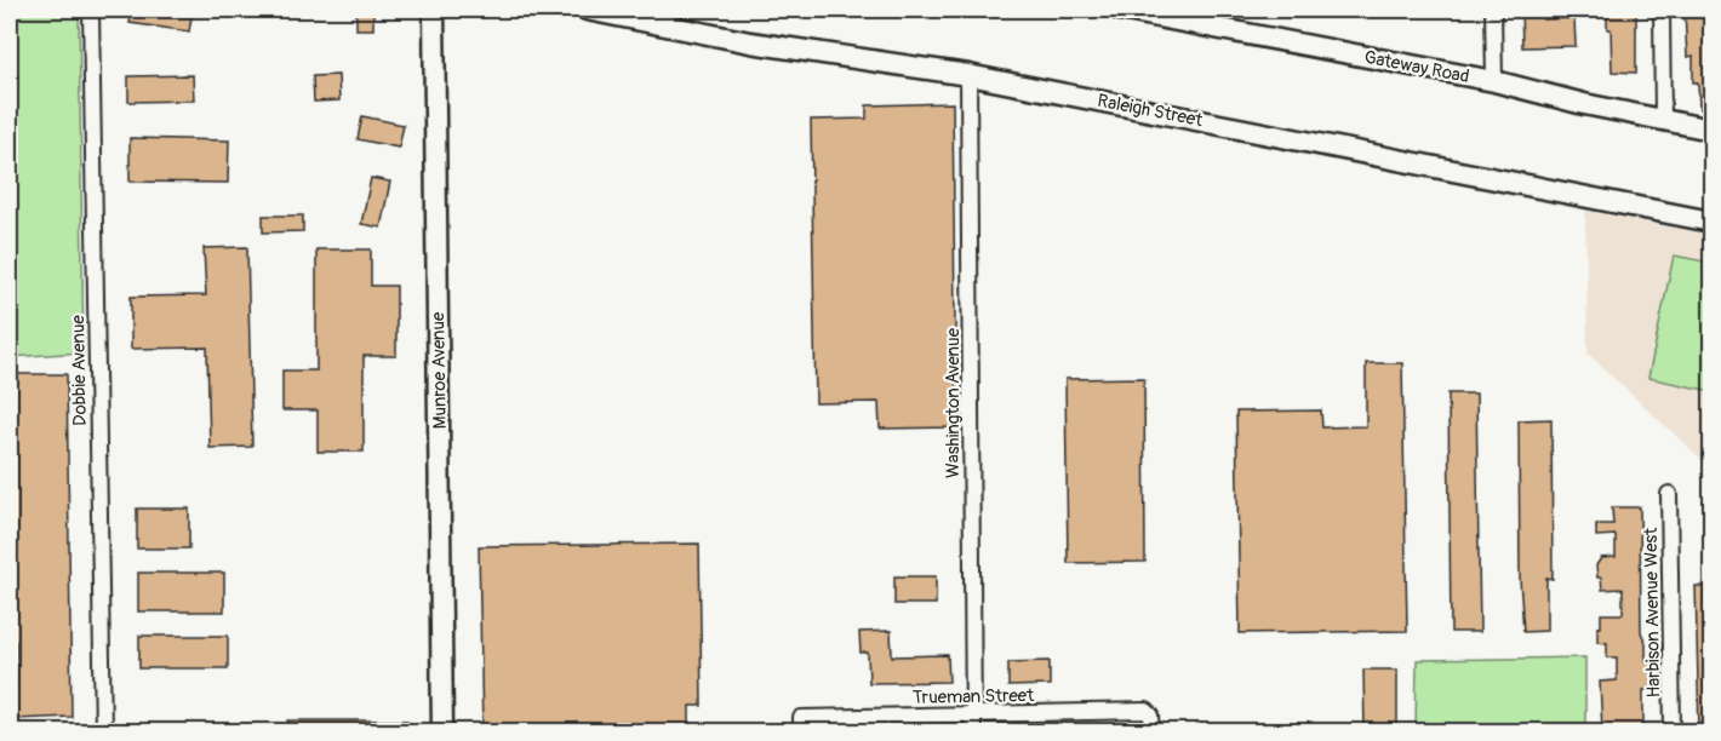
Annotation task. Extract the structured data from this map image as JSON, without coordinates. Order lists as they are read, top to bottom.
{
  "streets": {
    "street": [
      "Gateway Road",
      "Raleigh Street",
      "Dobbie Avenue",
      "Munroe Avenue",
      "Washington Avenue",
      "Harbison Avenue West",
      "Trueman Street"
    ]
  },
  "crossings": [
    ["Raleigh Street", "Washington Avenue"],
    ["Washington Avenue", "Trueman Street"]
  ]
}
